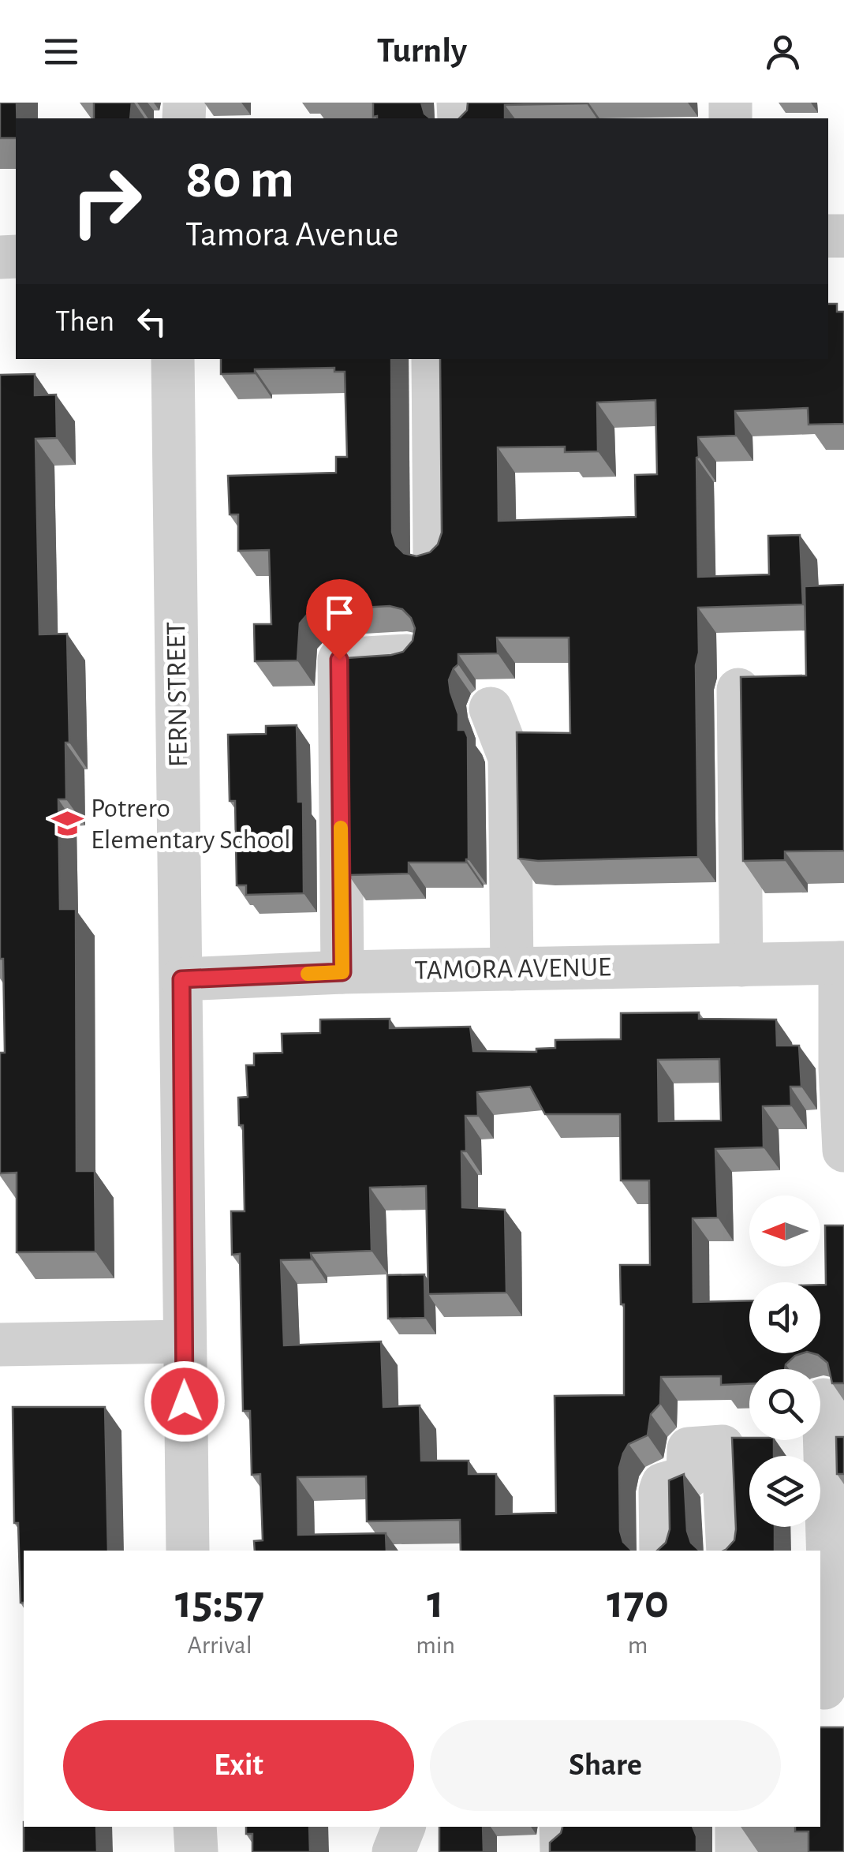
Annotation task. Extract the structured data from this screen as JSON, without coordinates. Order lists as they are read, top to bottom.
{
  "streets": {
    "street": ["FERN STREET", "TAMORA AVENUE"]
  },
  "crossings": [
    ["FERN STREET", "TAMORA AVENUE"]
  ],
  "places": {
    "school or university": ["Potrero Elementary School"]
  },
  "north": "left",
  "page": {
    "header": "Turnly",
    "turn": ["80 m", "Tamora Avenue"],
    "then": "Then",
    "eta": [
      "15:57",
      "Arrival",
      "1",
      "min",
      "170",
      "m"
    ],
    "buttons": ["Exit", "Share"]
  }
}
